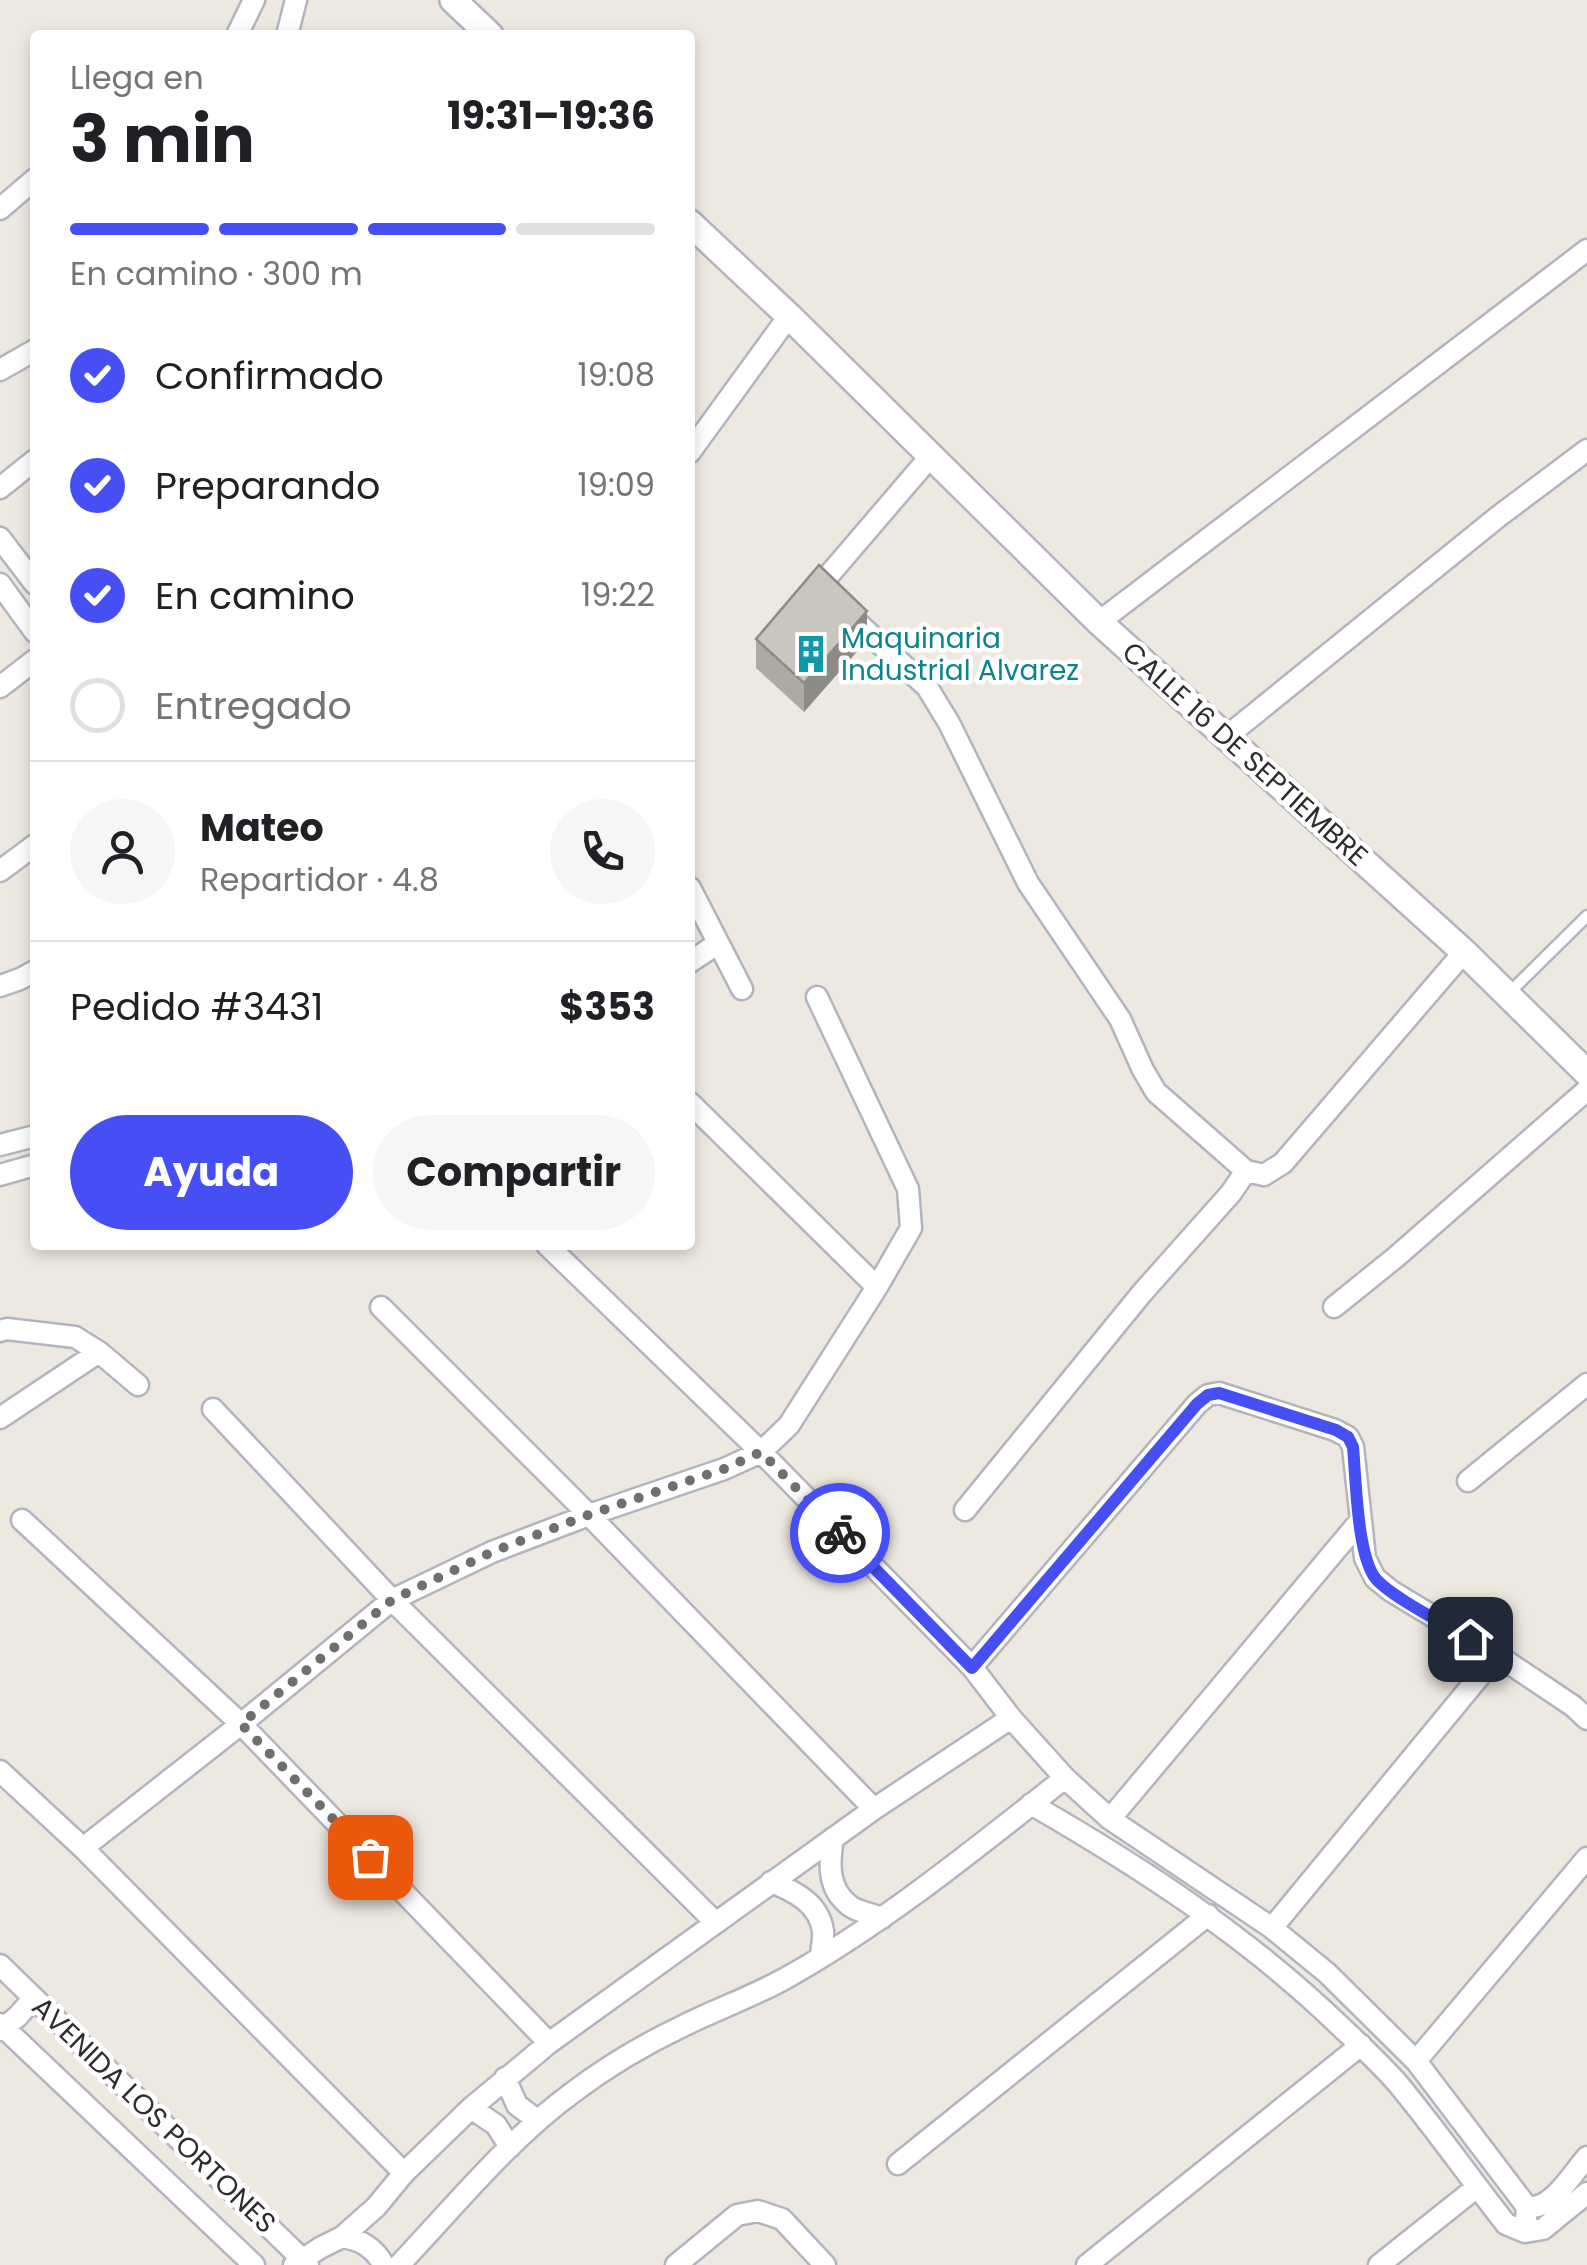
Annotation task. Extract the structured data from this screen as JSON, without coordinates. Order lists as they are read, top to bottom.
{
  "streets": {
    "street": ["CALLE 16 DE SEPTIEMBRE", "AVENIDA LOS PORTONES"]
  },
  "places": {
    "building": ["Maquinaria Industrial Alvarez"]
  },
  "page": {
    "heading": ["3 min", "Llega en", "19:31–19:36"],
    "panel": [
      "Mateo",
      "Repartidor · 4.8",
      "Pedido #3431",
      "$353"
    ],
    "bar": "En camino · 300 m",
    "list": [
      ["Confirmado", "19:08"],
      ["Preparando", "19:09"],
      ["En camino", "19:22"],
      "Entregado"
    ],
    "buttons": ["Ayuda", "Compartir"]
  }
}
